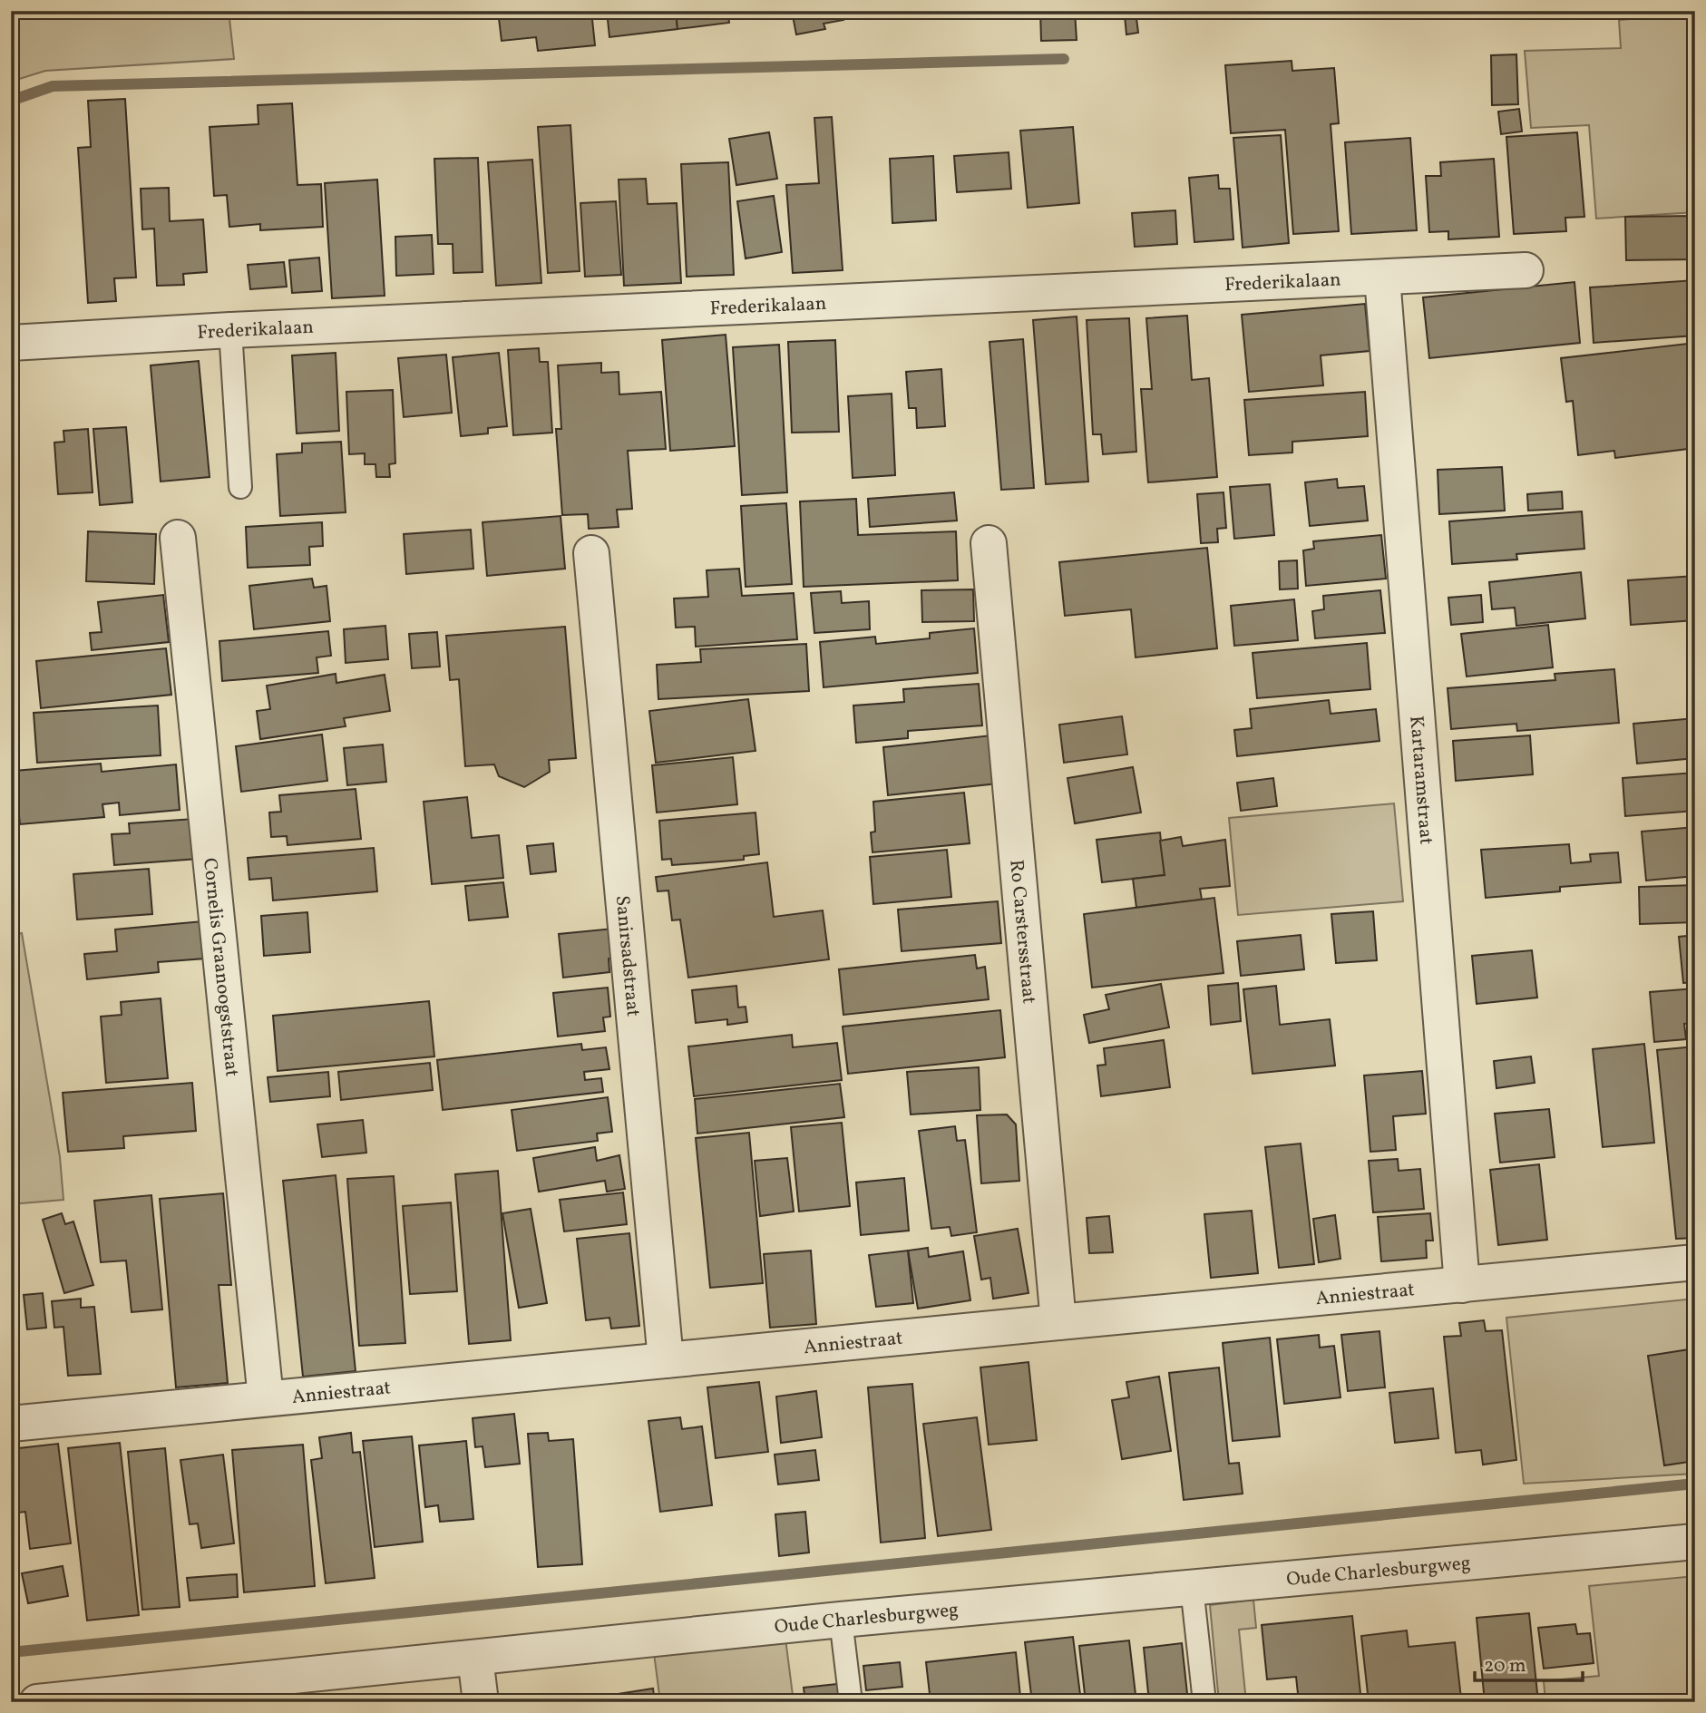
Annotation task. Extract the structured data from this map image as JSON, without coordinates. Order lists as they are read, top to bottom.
{
  "streets": {
    "street": [
      "Frederikalaan",
      "Kartaramstraat",
      "Ro Carstersstraat",
      "Sanirsadstraat",
      "Cornelis Graanoogststraat",
      "Anniestraat",
      "Oude Charlesburgweg"
    ]
  },
  "crossings": [
    ["Frederikalaan", "Kartaramstraat"],
    ["Kartaramstraat", "Anniestraat"],
    ["Ro Carstersstraat", "Anniestraat"],
    ["Sanirsadstraat", "Anniestraat"],
    ["Cornelis Graanoogststraat", "Anniestraat"]
  ],
  "scale_bar": "20 m"
}
